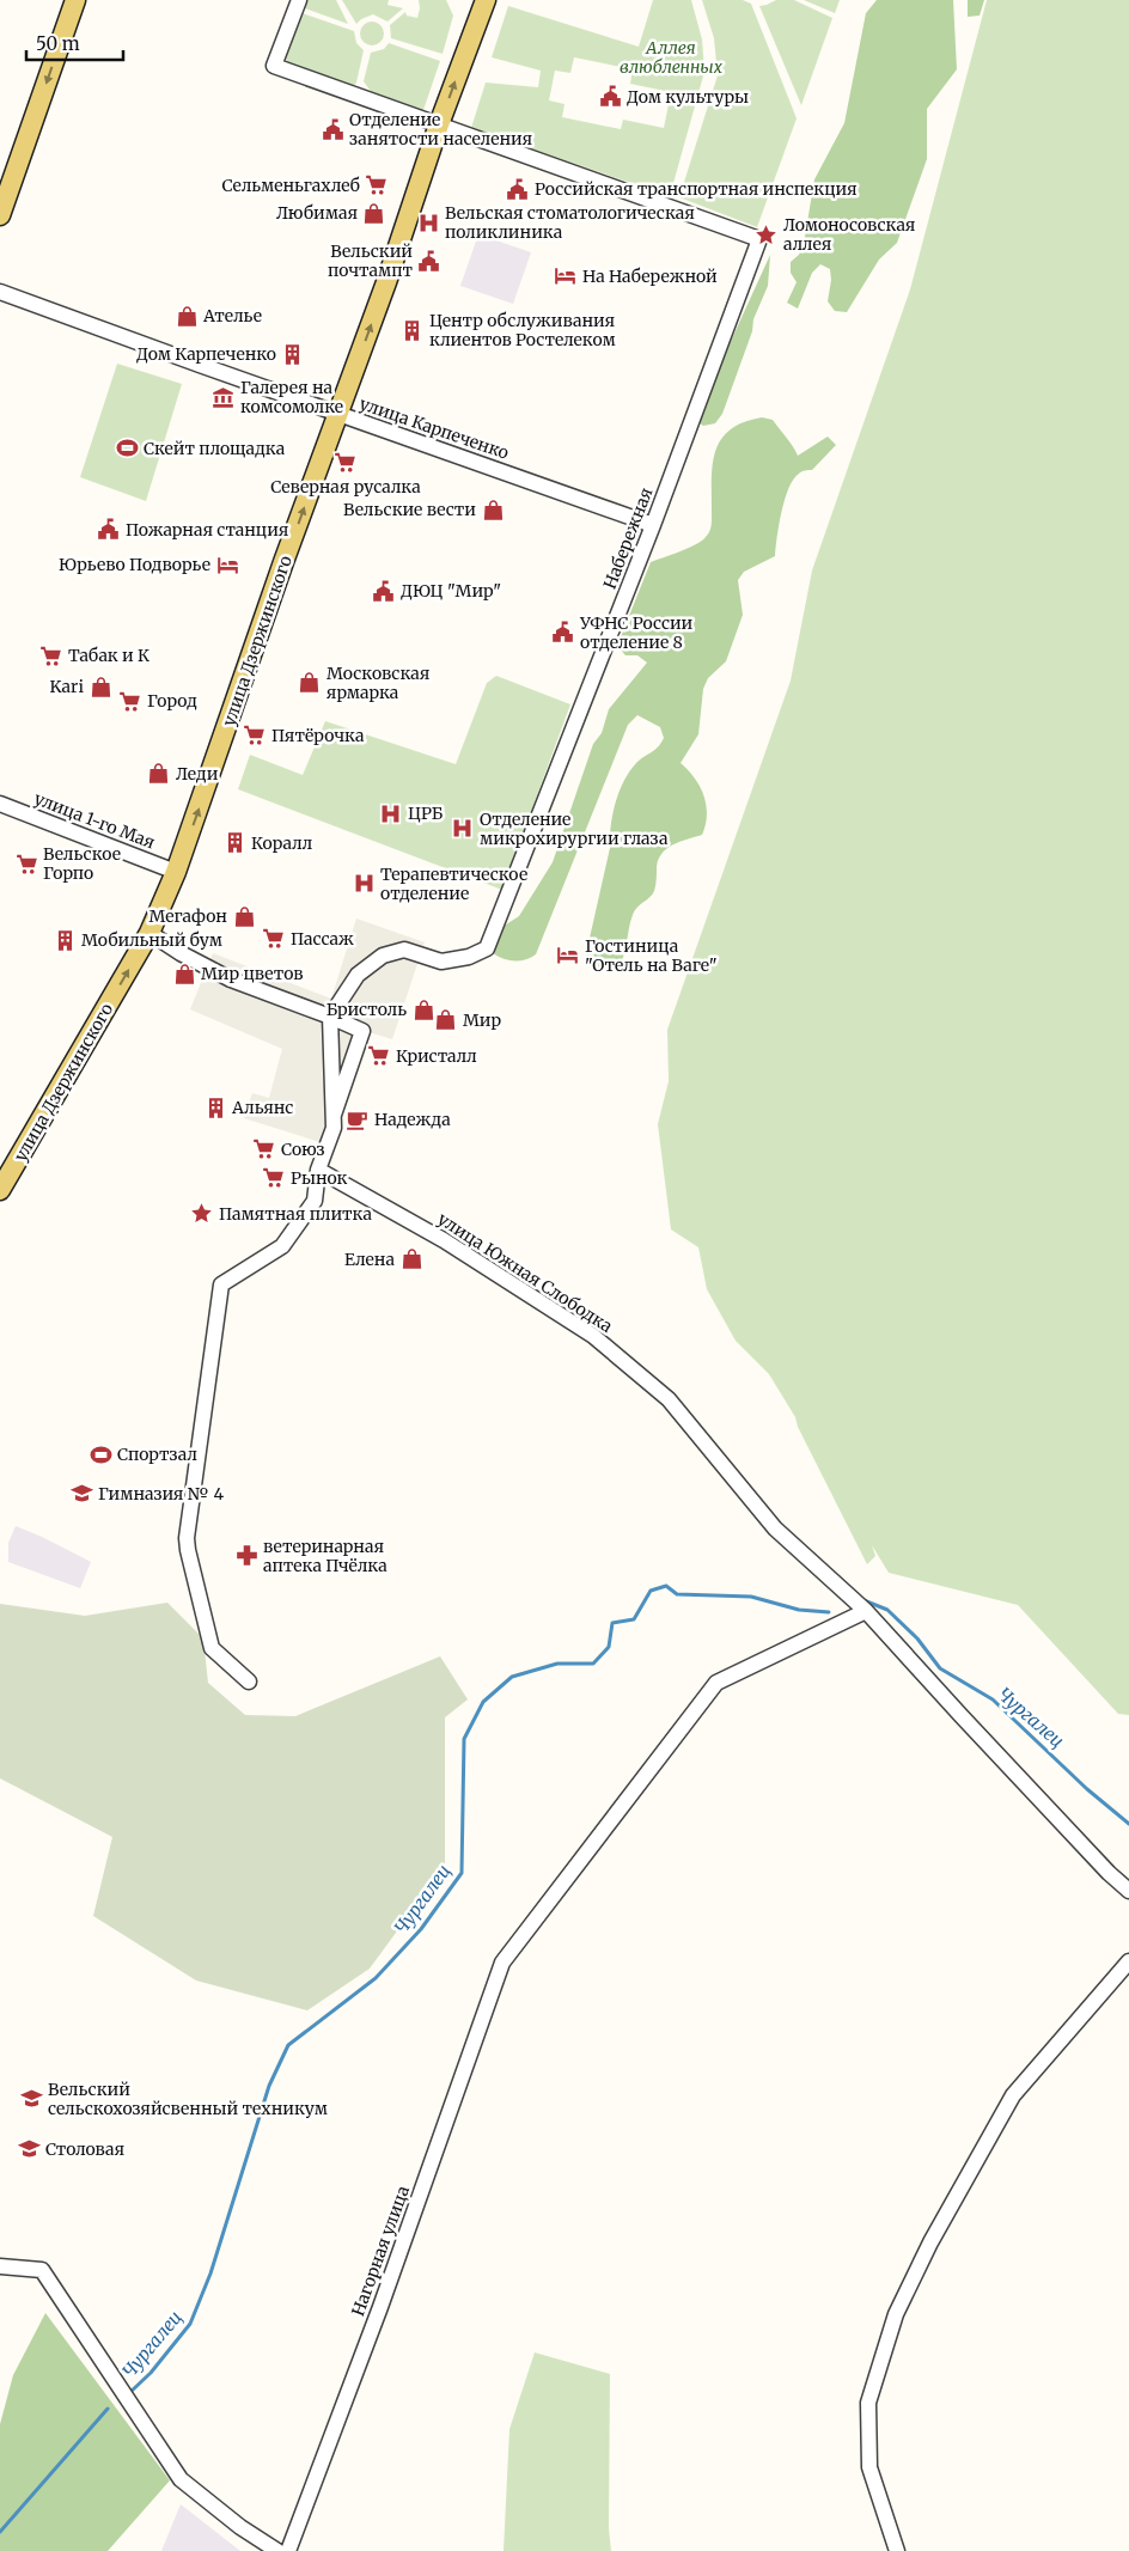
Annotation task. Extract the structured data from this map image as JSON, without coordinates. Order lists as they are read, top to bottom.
{
  "streets": {
    "main road": ["улица Дзержинского"],
    "street": [
      "улица Карпеченко",
      "Набережная",
      "улица 1-го Мая",
      "улица Южная Слободка",
      "Нагорная улица"
    ]
  },
  "crossings": [
    ["улица Карпеченко", "Набережная"],
    ["улица Карпеченко", "улица Дзержинского"],
    ["Набережная", "улица Дзержинского"],
    ["улица Дзержинского", "улица 1-го Мая"],
    ["улица Южная Слободка", "Нагорная улица"]
  ],
  "one_way": ["улица Дзержинского"],
  "water": ["Чургалец"],
  "parks": ["Аллея влюбленных"],
  "places": {
    "public building": [
      "Дом культуры",
      "Отделение занятости населения",
      "Российская транспортная инспекция",
      "Вельский почтампт",
      "Пожарная станция",
      "ДЮЦ \"Мир\"",
      "УФНС России отделение 8"
    ],
    "supermarket": [
      "Сельменьгахлеб",
      "Северная русалка",
      "Табак и К",
      "Город",
      "Пятёрочка",
      "Вельское Горпо",
      "Пассаж",
      "Кристалл",
      "Союз",
      "Рынок"
    ],
    "shop": [
      "Любимая",
      "Ателье",
      "Вельские вести",
      "Московская ярмарка",
      "Kari",
      "Леди",
      "Мегафон",
      "Мир цветов",
      "Бристоль",
      "Мир",
      "Елена"
    ],
    "hospital": [
      "Вельская стоматологическая поликлиника",
      "ЦРБ",
      "Отделение микрохирургии глаза",
      "Терапевтическое отделение"
    ],
    "place": ["Ломоносовская аллея", "Памятная плитка"],
    "hotel": ["На Набережной", "Юрьево Подворье", "Гостиница \"Отель на Ваге\""],
    "building": [
      "Центр обслуживания клиентов Ростелеком",
      "Дом Карпеченко",
      "Коралл",
      "Мобильный бум",
      "Альянс"
    ],
    "museum": ["Галерея на комсомолке"],
    "sports": ["Скейт площадка", "Спортзал"],
    "cafe": ["Надежда"],
    "school or university": ["Гимназия № 4", "Вельский сельскохозяйсвенный техникум", "Столовая"],
    "pharmacy": ["ветеринарная аптека Пчёлка"]
  },
  "scale_bar": "50 m"
}
